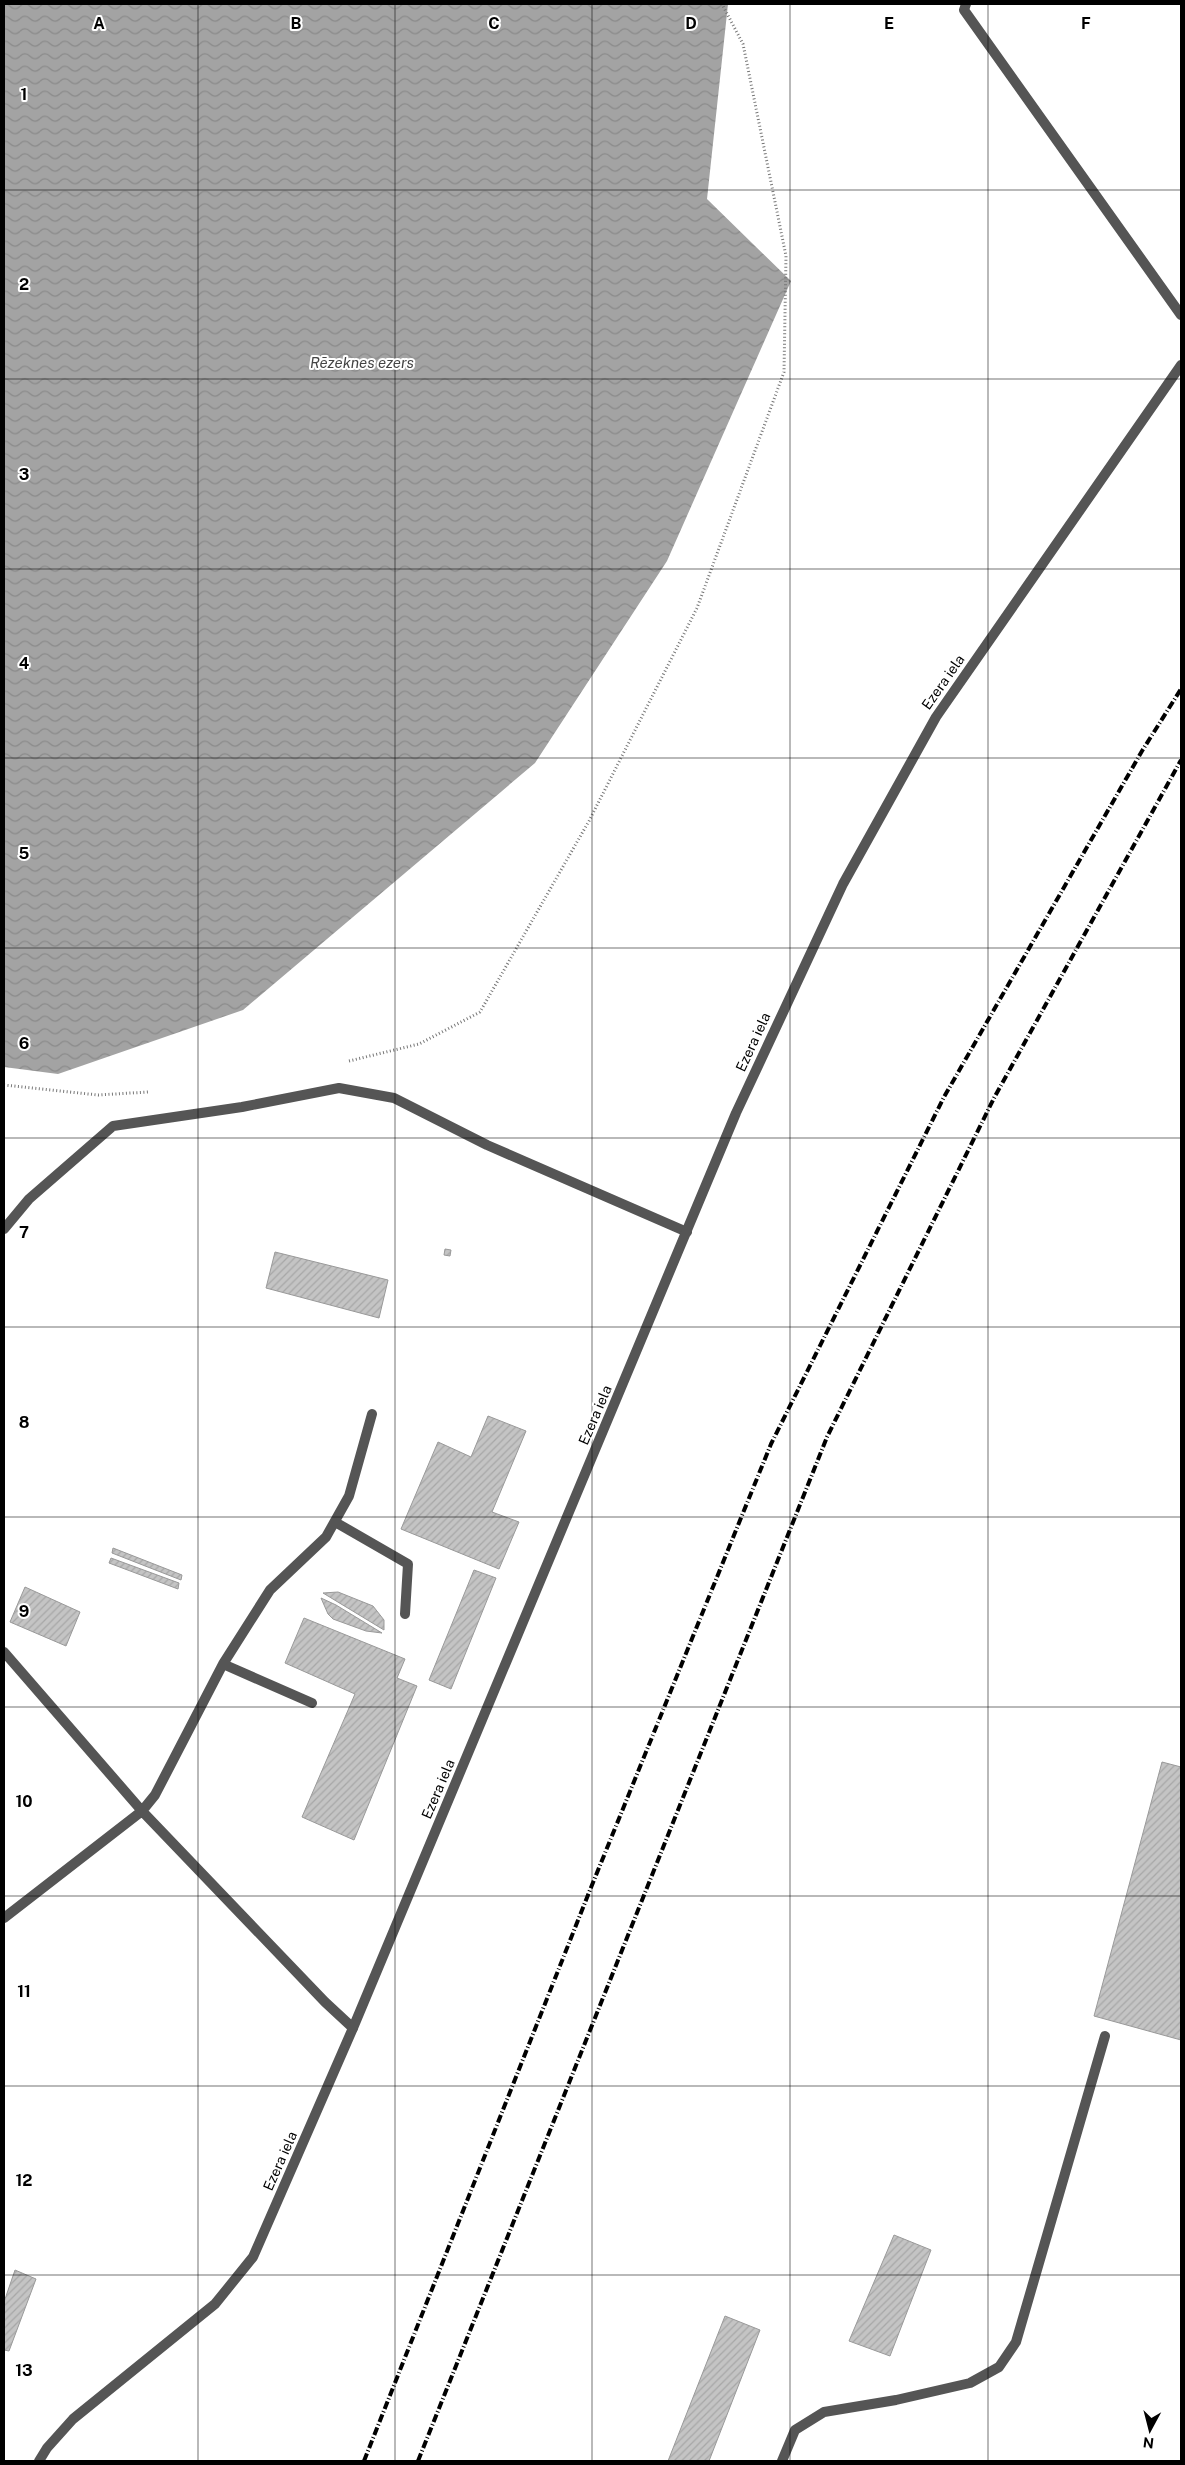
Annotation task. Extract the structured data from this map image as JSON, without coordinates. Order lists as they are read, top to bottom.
{
  "streets": {
    "street": ["Ezera iela"]
  },
  "water": ["Rēzeknes ezers"],
  "north": "bottom",
  "grid": {
    "columns": [
      "A",
      "B",
      "C",
      "D",
      "E",
      "F"
    ],
    "rows": [
      "1",
      "2",
      "3",
      "4",
      "5",
      "6",
      "7",
      "8",
      "9",
      "10",
      "11",
      "12",
      "13"
    ]
  }
}
